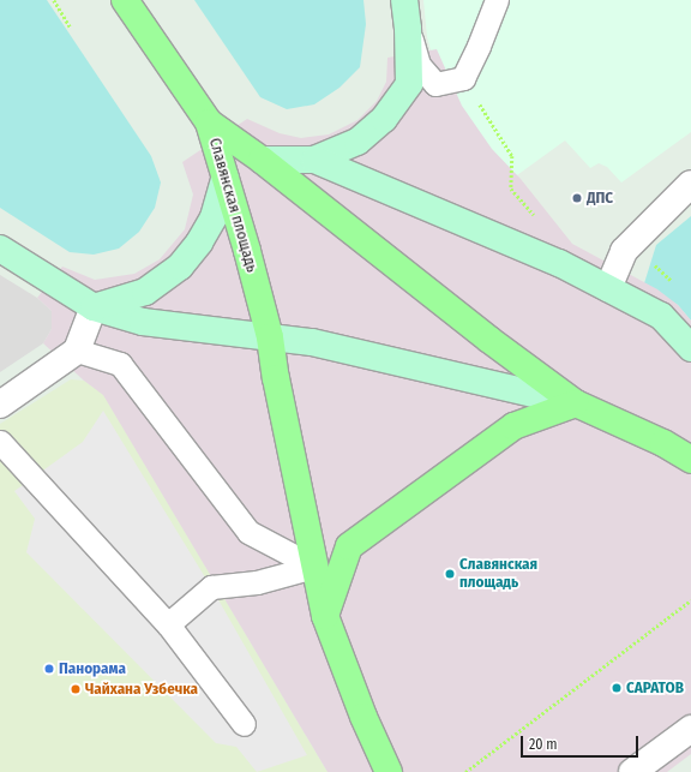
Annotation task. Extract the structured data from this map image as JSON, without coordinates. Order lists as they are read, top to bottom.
{
  "streets": {
    "main road": ["Славянская площадь"]
  },
  "places": [
    "ДПС",
    "Славянская площадь",
    "Панорама",
    "САРАТОВ",
    "Чайхана Узбечка"
  ],
  "scale_bar": "20 m"
}
